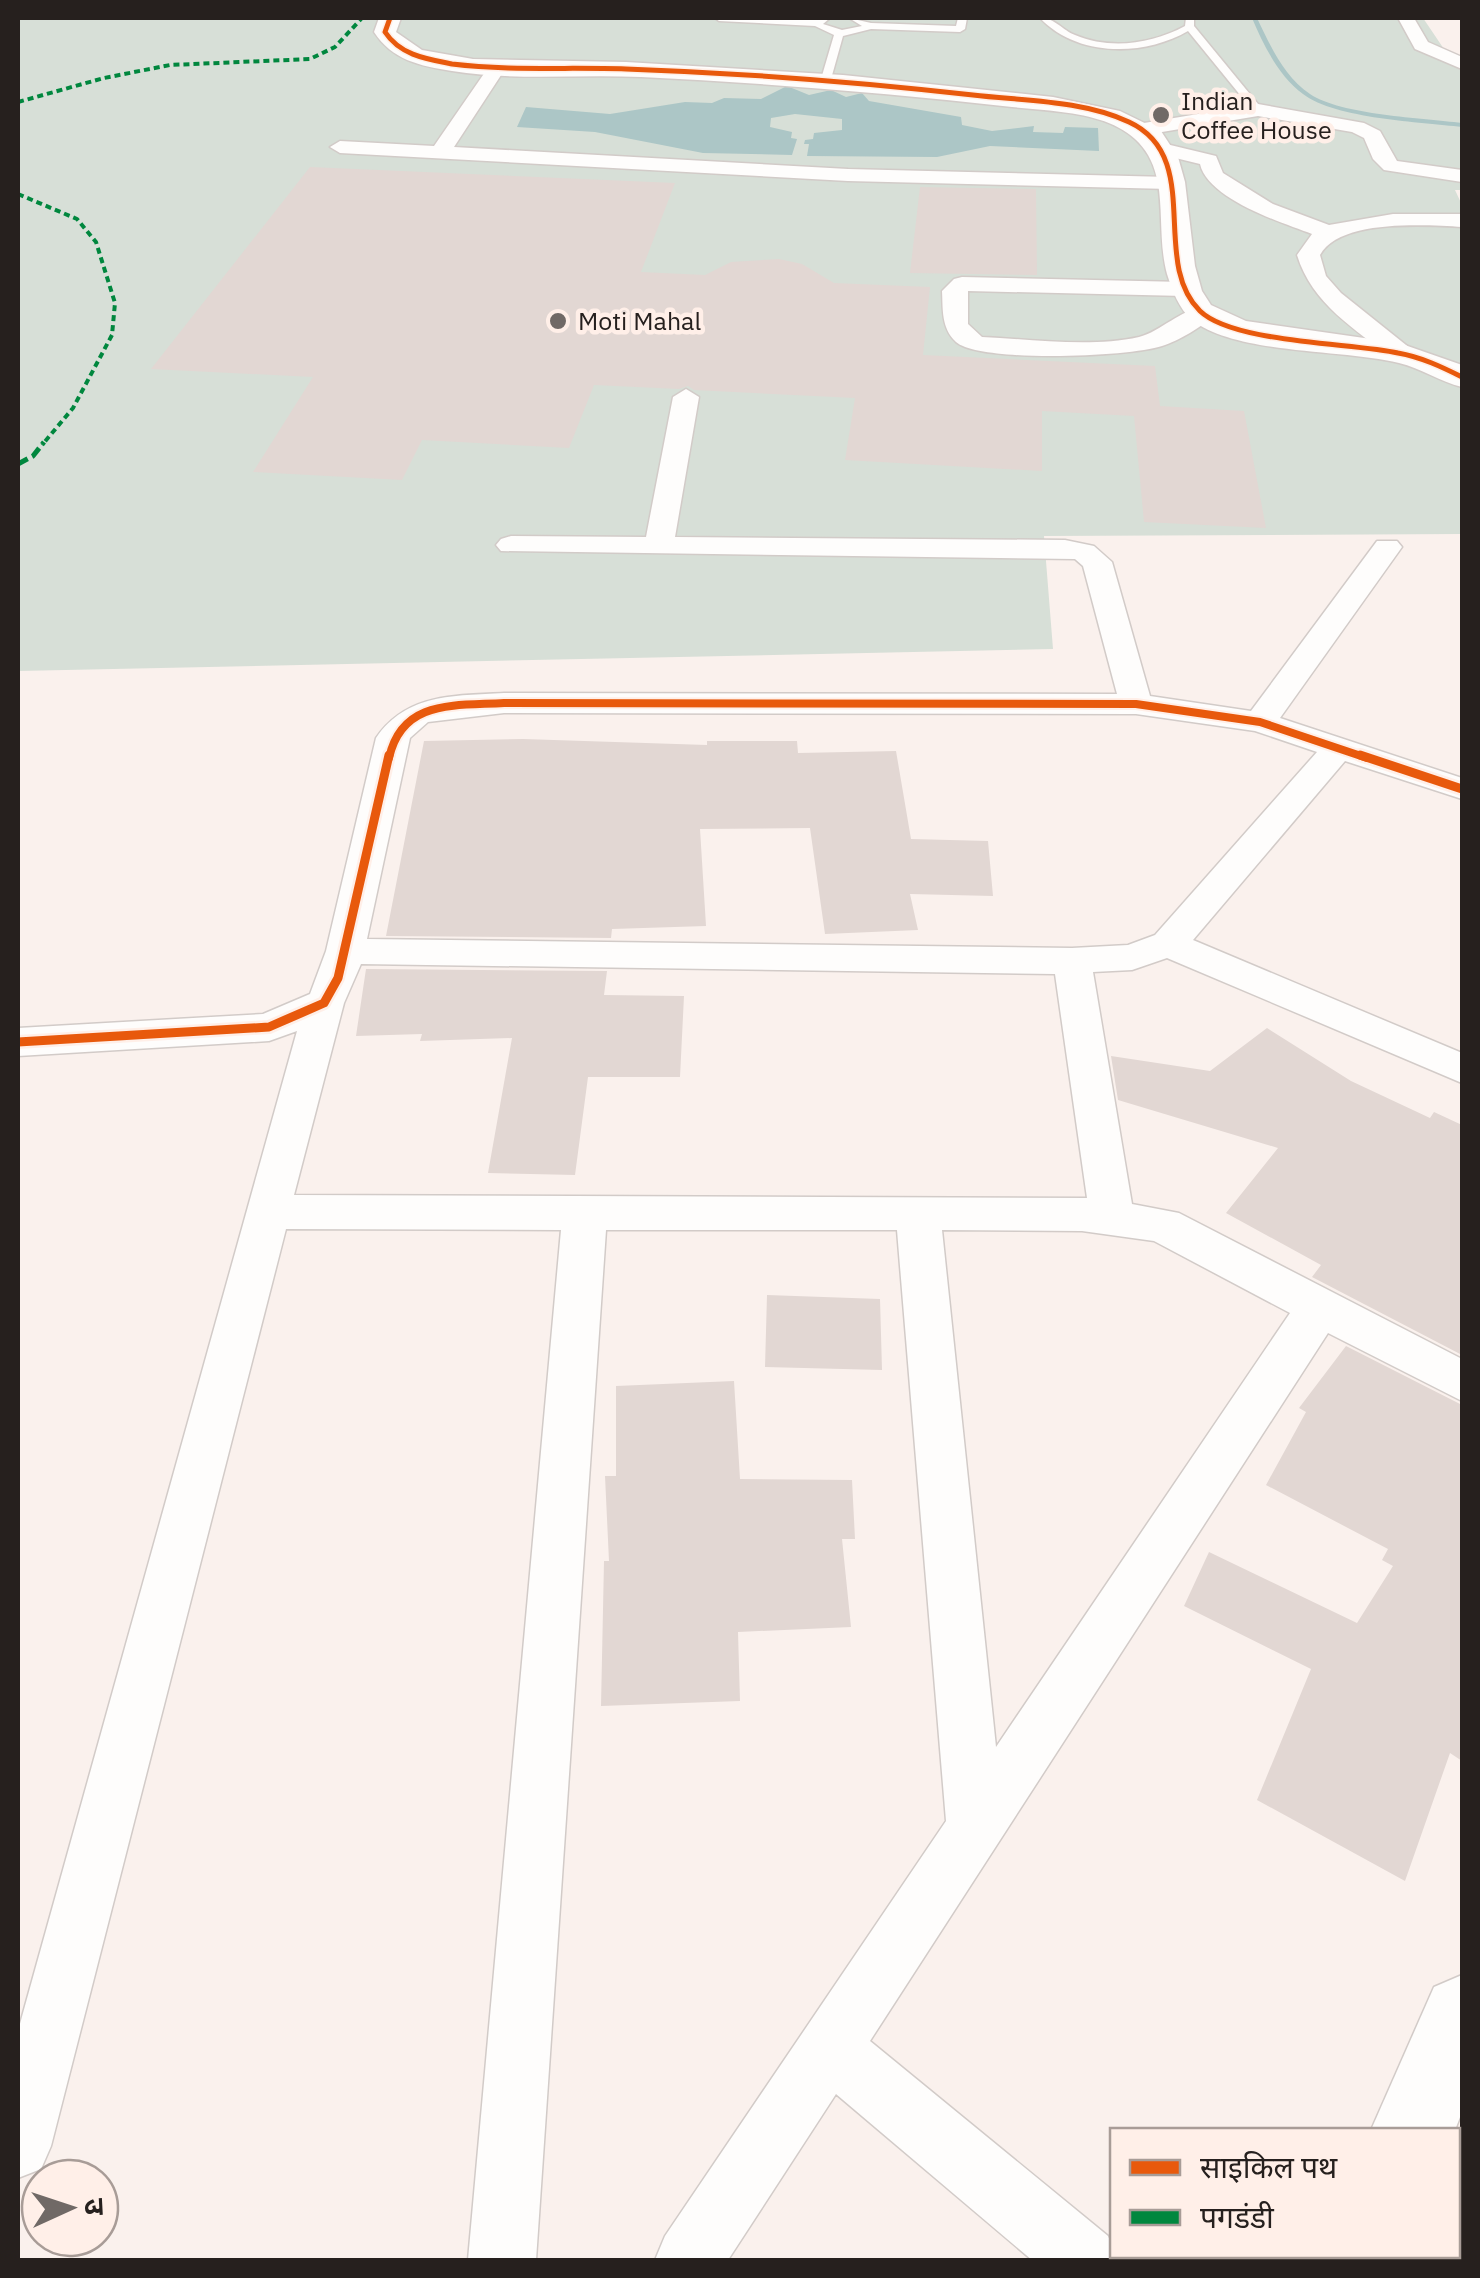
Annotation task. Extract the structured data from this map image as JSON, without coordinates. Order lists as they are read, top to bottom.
{
  "places": ["Indian Coffee House", "Moti Mahal"],
  "legend": ["साइकिल पथ", "पगडंडी"],
  "north": "right"
}
